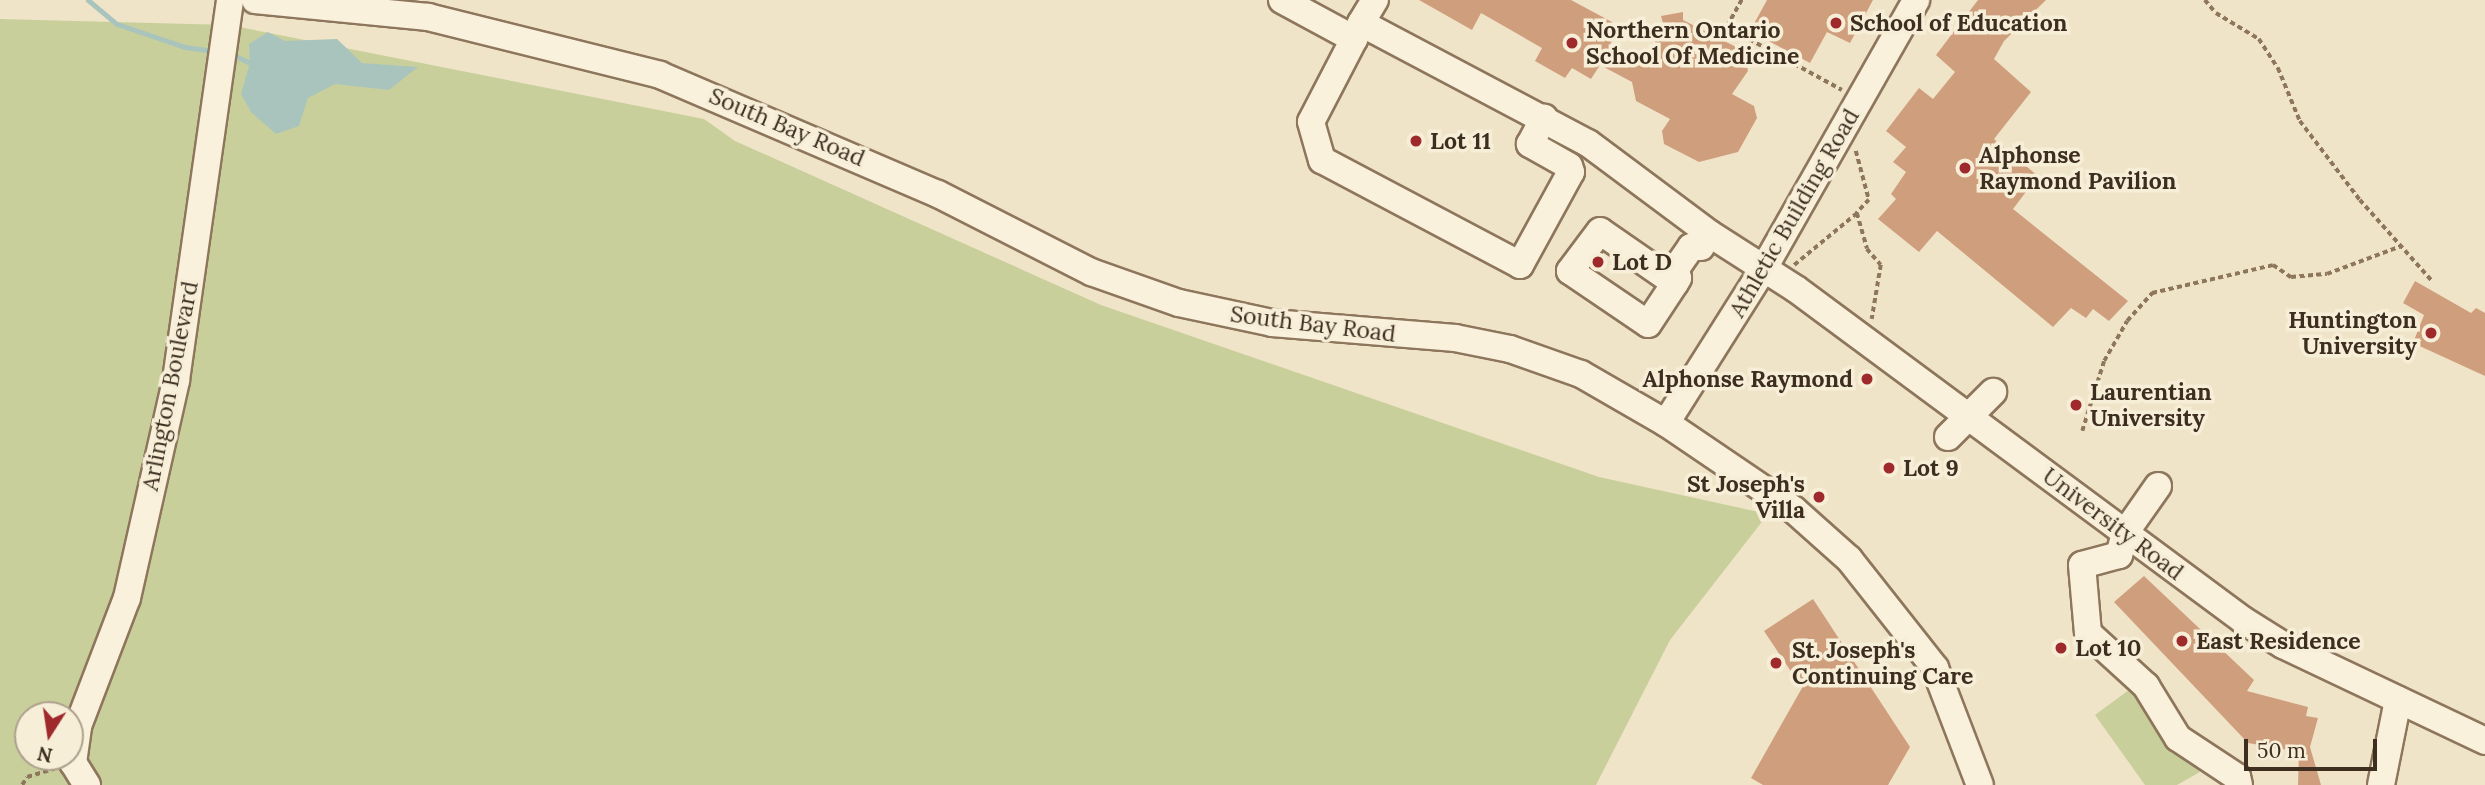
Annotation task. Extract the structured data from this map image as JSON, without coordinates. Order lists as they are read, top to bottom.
{
  "streets": {
    "street": [
      "South Bay Road",
      "Athletic Building Road",
      "Arlington Boulevard",
      "University Road"
    ]
  },
  "crossings": [
    ["South Bay Road", "Athletic Building Road"],
    ["Athletic Building Road", "University Road"]
  ],
  "places": [
    "School of Education",
    "Northern Ontario School Of Medicine",
    "Lot 11",
    "Alphonse Raymond Pavilion",
    "Lot D",
    "Huntington University",
    "Alphonse Raymond",
    "Laurentian University",
    "Lot 9",
    "St Joseph's Villa",
    "East Residence",
    "Lot 10",
    "St. Joseph's Continuing Care"
  ],
  "scale_bar": "50 m",
  "north": "bottom"
}
